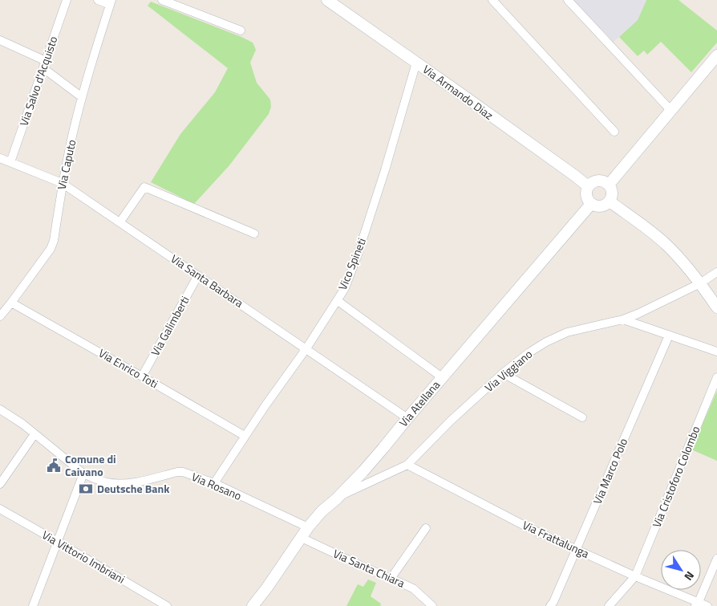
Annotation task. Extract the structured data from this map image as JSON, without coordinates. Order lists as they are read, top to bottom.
{
  "streets": {
    "main road": ["Via Armando Diaz", "Via Atellana"],
    "street": [
      "Via Salvo d'Acquisto",
      "Via Caputo",
      "Vico Spineti",
      "Via Santa Barbara",
      "Via Galimberti",
      "Via Enrico Toti",
      "Via Viggiano",
      "Via Marco Polo",
      "Via Cristoforo Colombo",
      "Via Rosano",
      "Via Frattalunga",
      "Via Vittorio Imbriani",
      "Via Santa Chiara"
    ]
  },
  "crossings": [
    ["Via Salvo d'Acquisto", "Via Santa Barbara"],
    ["Via Armando Diaz", "Vico Spineti"],
    ["Via Armando Diaz", "Via Atellana"],
    ["Via Caputo", "Via Santa Barbara"],
    ["Via Caputo", "Via Enrico Toti"],
    ["Vico Spineti", "Via Santa Barbara"],
    ["Vico Spineti", "Via Enrico Toti"],
    ["Vico Spineti", "Via Rosano"],
    ["Via Santa Barbara", "Via Galimberti"],
    ["Via Santa Barbara", "Via Atellana"],
    ["Via Galimberti", "Via Enrico Toti"],
    ["Via Viggiano", "Via Atellana"],
    ["Via Viggiano", "Via Frattalunga"],
    ["Via Atellana", "Via Rosano"],
    ["Via Atellana", "Via Santa Chiara"],
    ["Via Marco Polo", "Via Frattalunga"],
    ["Via Cristoforo Colombo", "Via Frattalunga"]
  ],
  "places": {
    "public building": ["Comune di Caivano"],
    "bank": ["Deutsche Bank"]
  },
  "north": "bottom right"
}
